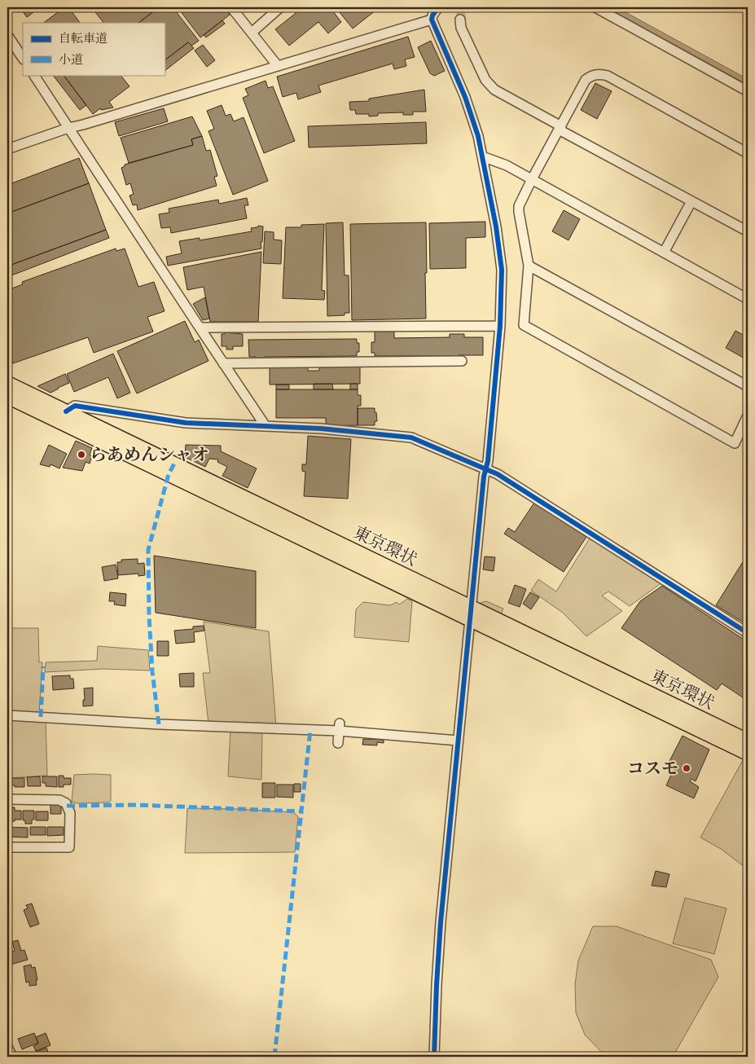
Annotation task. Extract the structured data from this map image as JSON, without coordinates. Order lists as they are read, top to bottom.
{
  "streets": {
    "highway": ["東京環状"]
  },
  "places": ["らあめんシャオ", "コスモ"],
  "legend": ["自転車道", "小道"]
}
